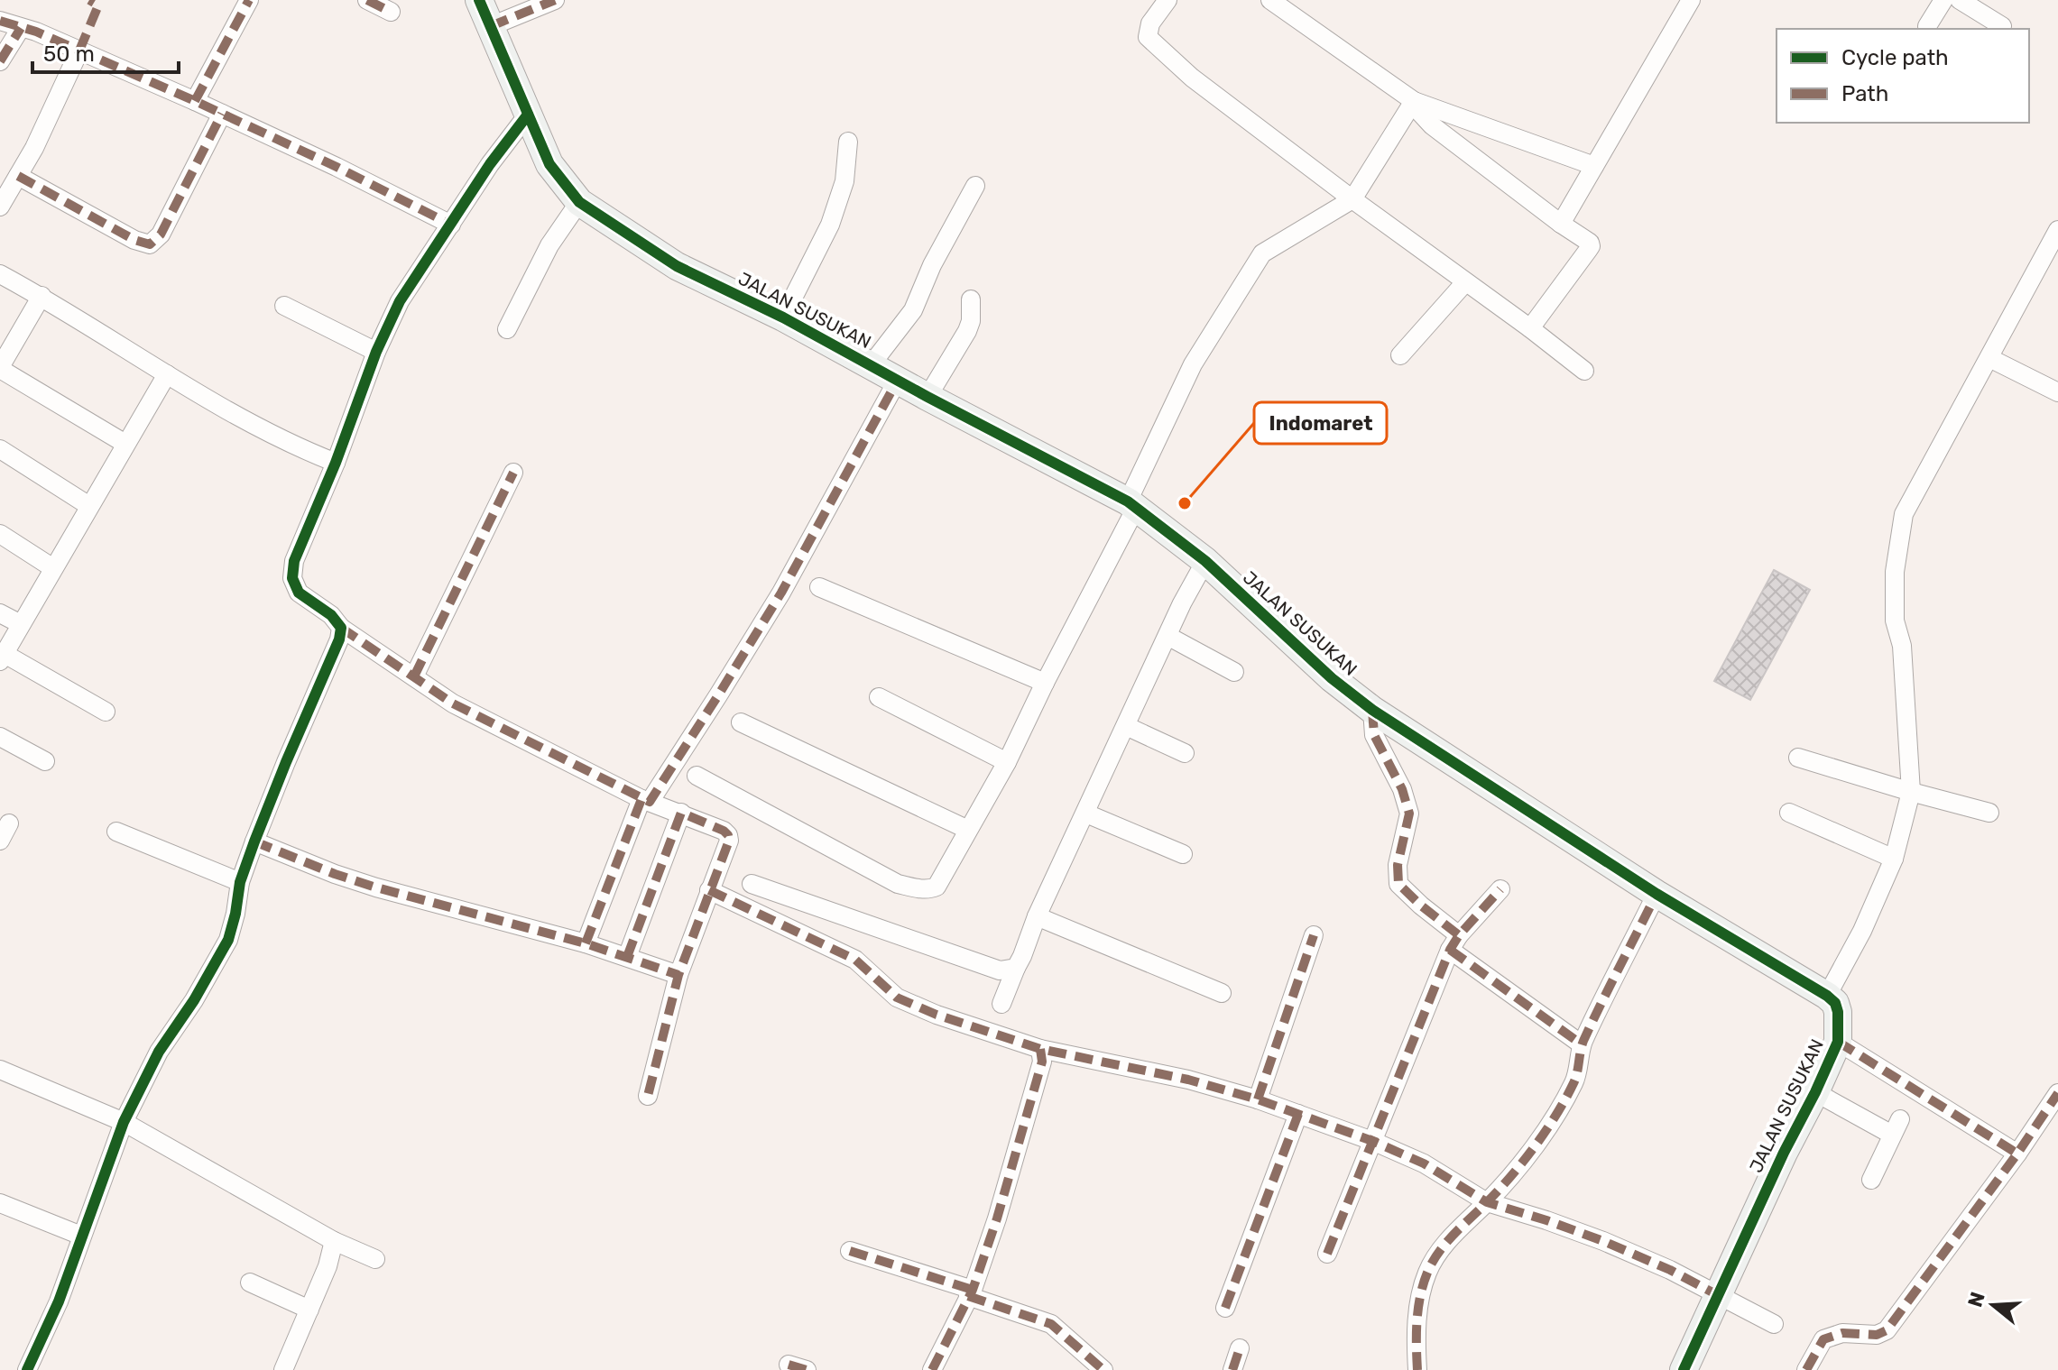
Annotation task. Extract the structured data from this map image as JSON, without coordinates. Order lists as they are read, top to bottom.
{
  "streets": {
    "street": ["JALAN SUSUKAN"]
  },
  "places": ["Indomaret"],
  "legend": ["Cycle path", "Path"],
  "scale_bar": "50 m",
  "north": "left"
}
